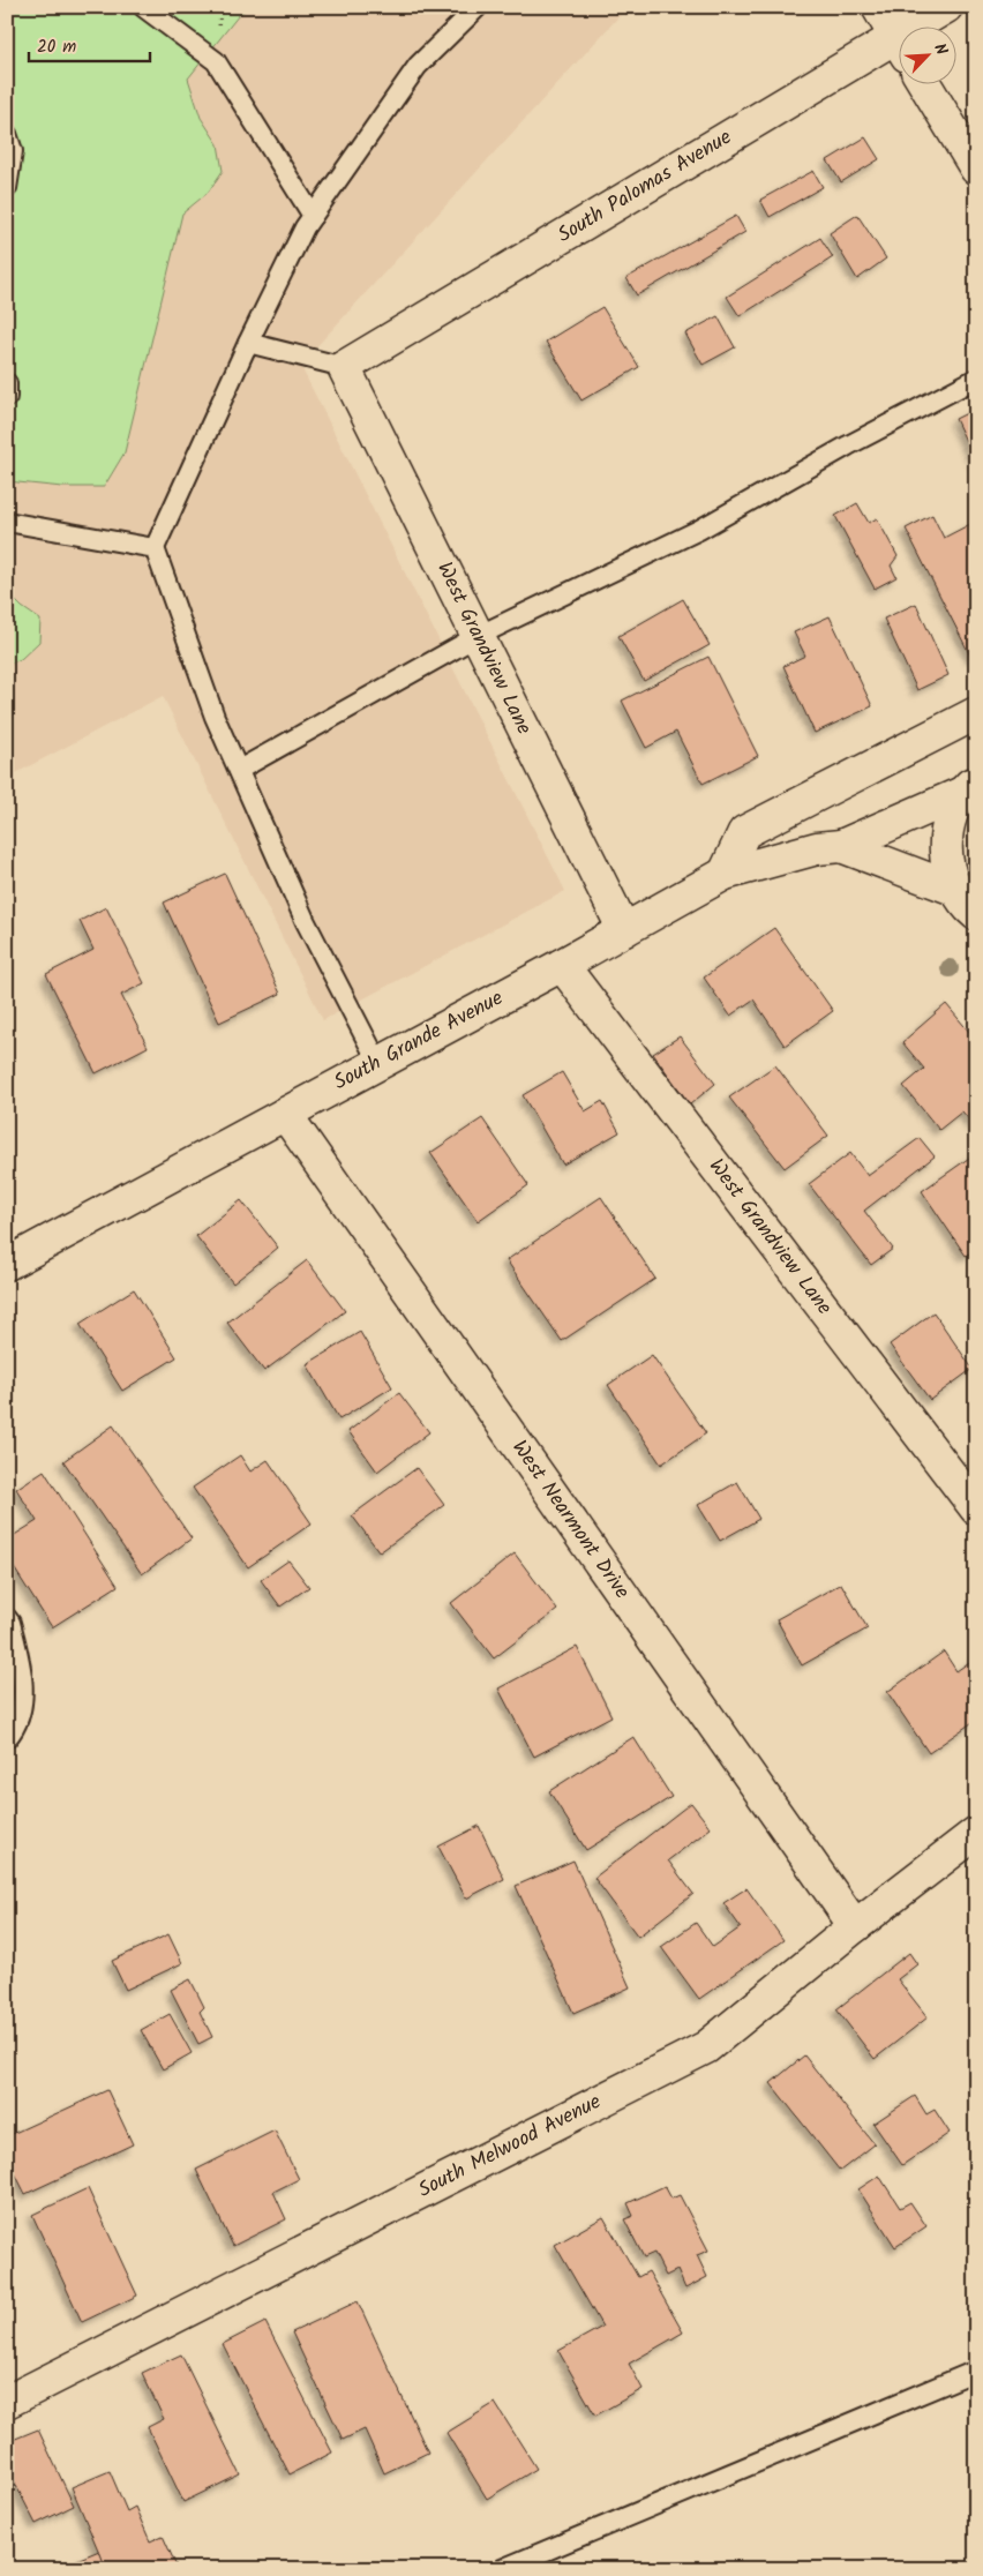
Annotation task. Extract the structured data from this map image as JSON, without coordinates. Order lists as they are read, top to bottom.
{
  "streets": {
    "street": [
      "South Palomas Avenue",
      "West Grandview Lane",
      "South Grande Avenue",
      "West Nearmont Drive",
      "South Melwood Avenue"
    ]
  },
  "crossings": [
    ["South Palomas Avenue", "West Grandview Lane"],
    ["West Grandview Lane", "South Grande Avenue"],
    ["South Grande Avenue", "West Nearmont Drive"],
    ["West Nearmont Drive", "South Melwood Avenue"]
  ],
  "scale_bar": "20 m",
  "north": "top right"
}
